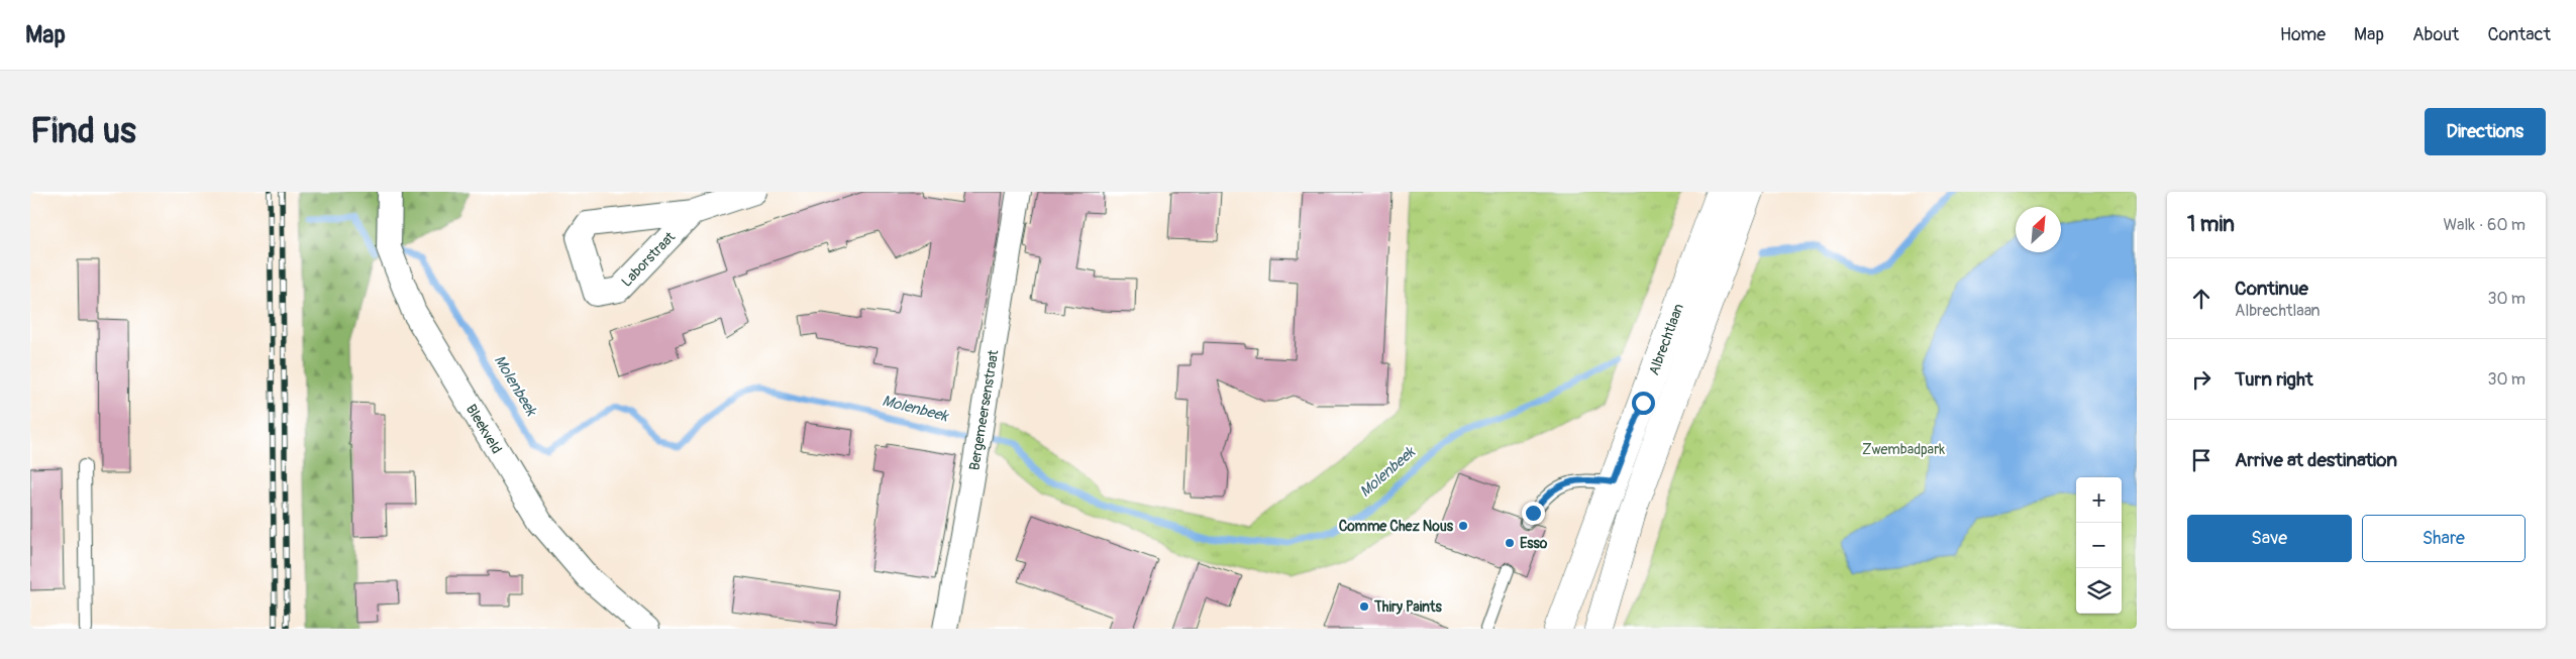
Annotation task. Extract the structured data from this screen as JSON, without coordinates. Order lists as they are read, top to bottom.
{
  "streets": {
    "main road": ["Albrechtlaan"],
    "street": ["Laborstraat", "Bergemeersenstraat", "Bleekveld"]
  },
  "water": ["Molenbeek"],
  "parks": ["Zwembadpark"],
  "places": ["Comme Chez Nous", "Esso", "Thiry Paints"],
  "north": "top right",
  "page": {
    "header": "Map",
    "nav": [
      "Home",
      "Map",
      "About",
      "Contact"
    ],
    "buttons": [
      "Directions",
      ["Save", "Share"]
    ],
    "title": "Find us",
    "heading": ["1 min", "Walk · 60 m"],
    "list": [
      ["Continue", "Albrechtlaan", "30 m"],
      ["Turn right", "30 m"],
      "Arrive at destination"
    ],
    "map_buttons": ["+", "−"]
  }
}
